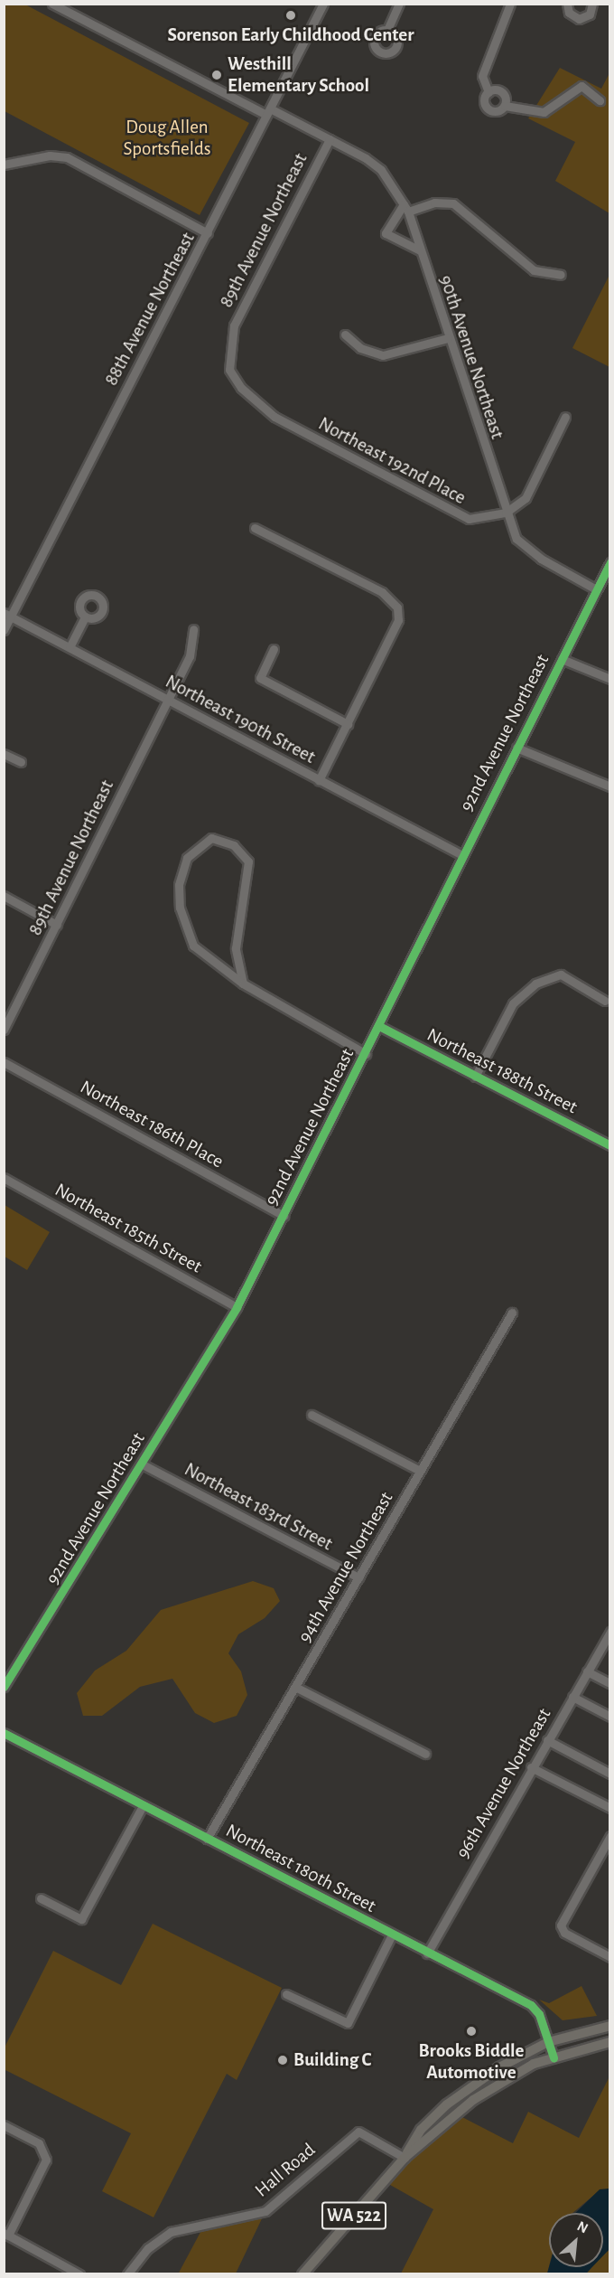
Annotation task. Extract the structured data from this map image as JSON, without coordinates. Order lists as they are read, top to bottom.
{
  "streets": {
    "main road": ["WA 522"],
    "street": [
      "89th Avenue Northeast",
      "88th Avenue Northeast",
      "90th Avenue Northeast",
      "Northeast 192nd Place",
      "Northeast 190th Street",
      "92nd Avenue Northeast",
      "Northeast 188th Street",
      "Northeast 186th Place",
      "Northeast 185th Street",
      "Northeast 183rd Street",
      "94th Avenue Northeast",
      "96th Avenue Northeast",
      "Northeast 180th Street",
      "Hall Road"
    ]
  },
  "crossings": [
    ["89th Avenue Northeast", "90th Avenue Northeast"],
    ["89th Avenue Northeast", "Northeast 192nd Place"],
    ["89th Avenue Northeast", "Northeast 190th Street"],
    ["88th Avenue Northeast", "90th Avenue Northeast"],
    ["88th Avenue Northeast", "Northeast 190th Street"],
    ["90th Avenue Northeast", "Northeast 192nd Place"],
    ["Northeast 190th Street", "92nd Avenue Northeast"],
    ["92nd Avenue Northeast", "Northeast 188th Street"],
    ["92nd Avenue Northeast", "Northeast 186th Place"],
    ["92nd Avenue Northeast", "Northeast 185th Street"],
    ["92nd Avenue Northeast", "Northeast 183rd Street"],
    ["Northeast 183rd Street", "94th Avenue Northeast"],
    ["94th Avenue Northeast", "Northeast 180th Street"],
    ["96th Avenue Northeast", "Northeast 180th Street"],
    ["Northeast 180th Street", "WA 522"],
    ["Hall Road", "WA 522"]
  ],
  "parks": ["Doug Allen Sportsfields"],
  "places": [
    "Sorenson Early Childhood Center",
    "Westhill Elementary School",
    "Brooks Biddle Automotive",
    "Building C"
  ],
  "north": "top right"
}
